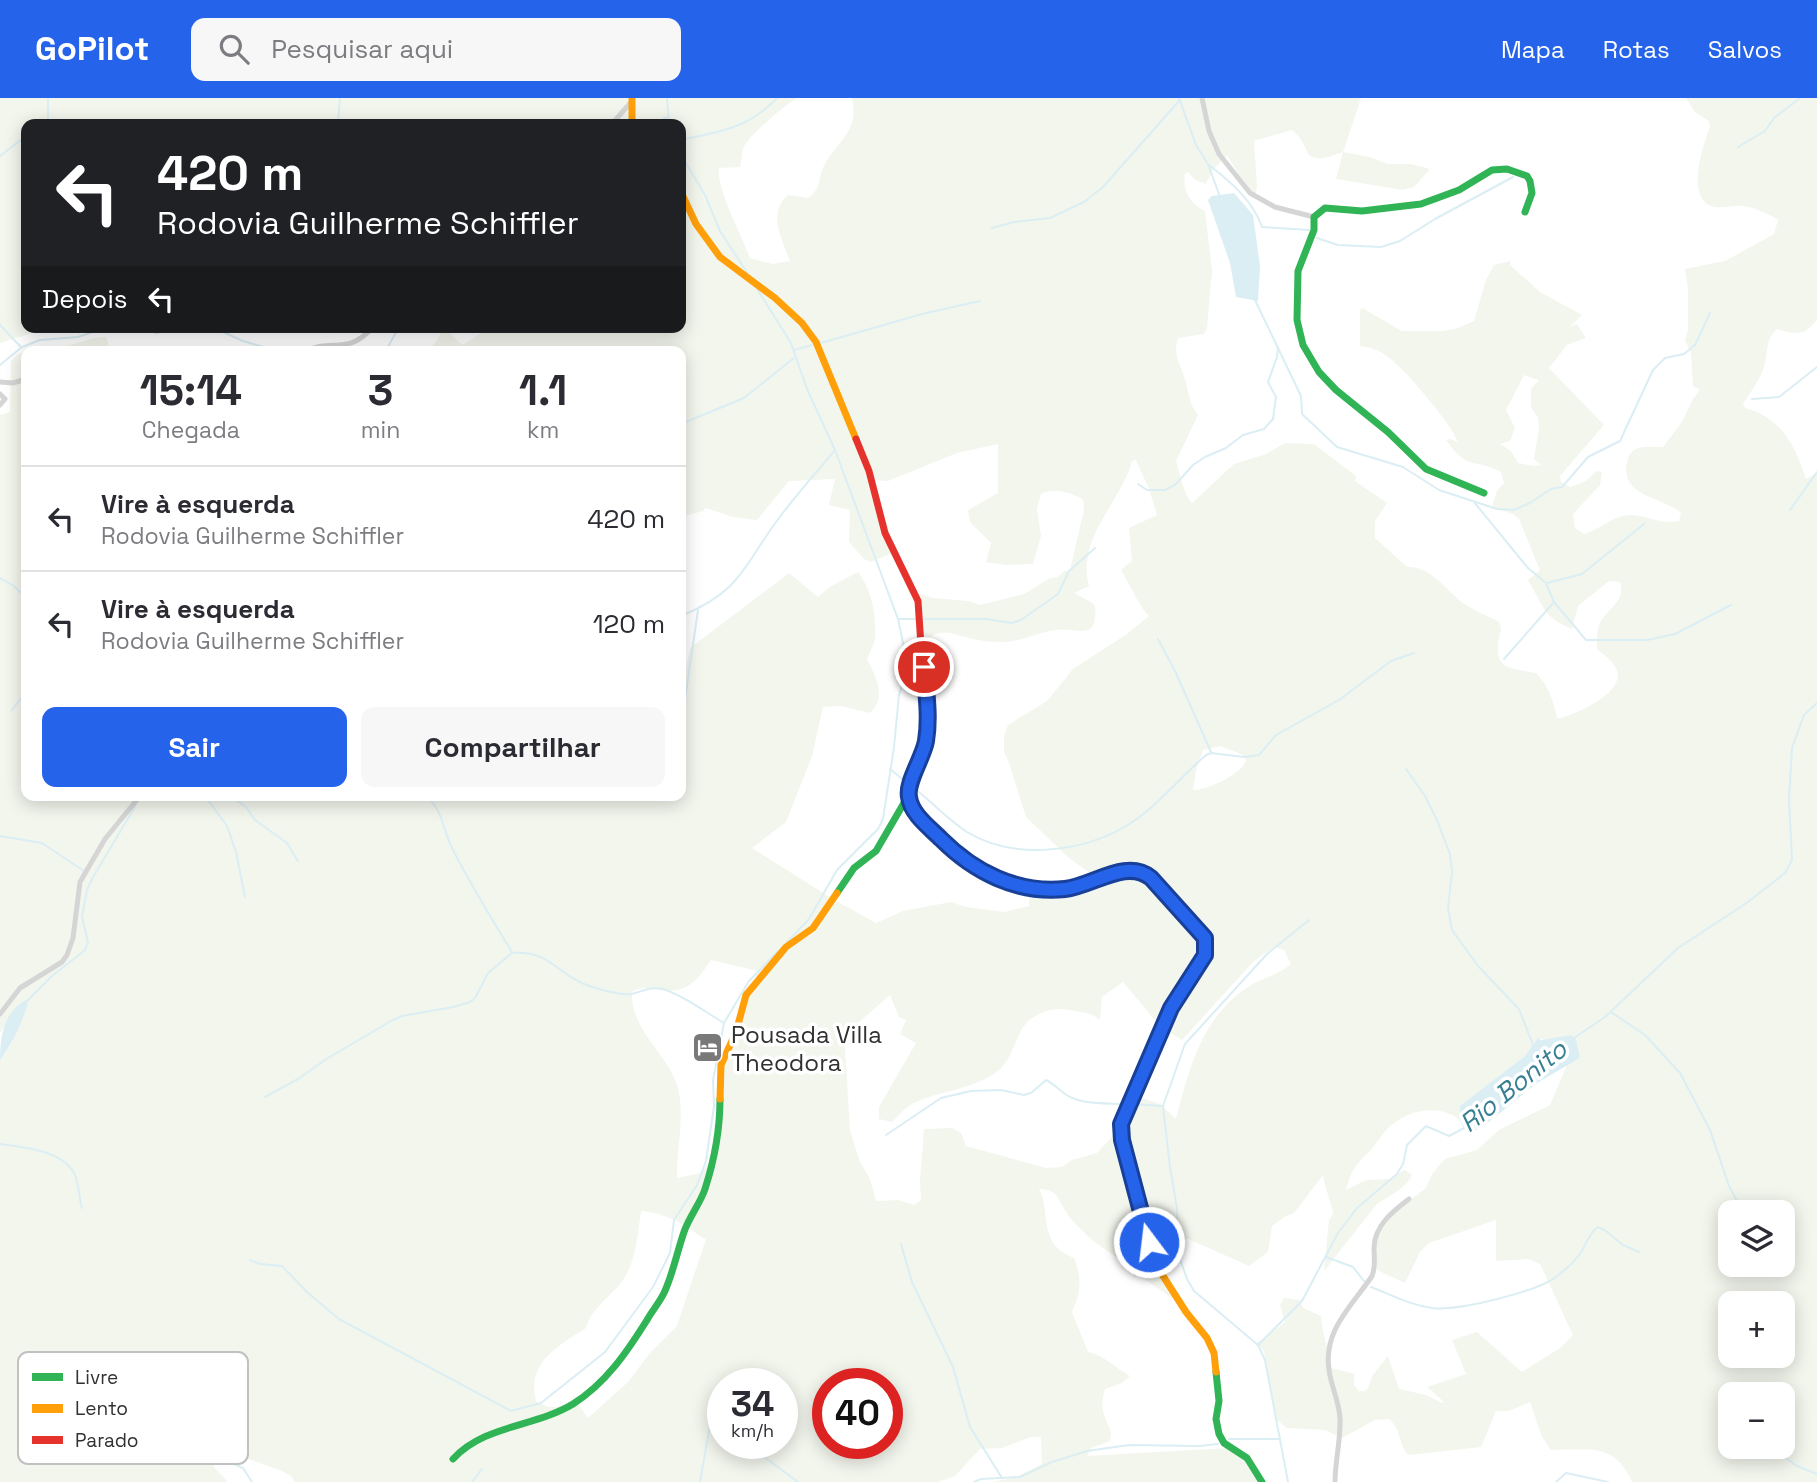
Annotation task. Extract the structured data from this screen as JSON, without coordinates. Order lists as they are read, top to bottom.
{
  "water": ["Rio Bonito"],
  "places": {
    "hotel": ["Pousada Villa Theodora"]
  },
  "legend": ["Livre", "Lento", "Parado"],
  "page": {
    "header": "GoPilot",
    "search": "Pesquisar aqui",
    "nav": ["Mapa", "Rotas", "Salvos"],
    "turn": ["420 m", "Rodovia Guilherme Schiffler"],
    "then": "Depois",
    "eta": [
      "15:14",
      "Chegada",
      "3",
      "min",
      "1.1",
      "km"
    ],
    "list": [
      {
        "name": "Vire à esquerda",
        "note": "Rodovia Guilherme Schiffler",
        "value": "420 m"
      },
      {
        "name": "Vire à esquerda",
        "note": "Rodovia Guilherme Schiffler",
        "value": "120 m"
      }
    ],
    "buttons": ["Sair", "Compartilhar"],
    "map_buttons": ["+", "−"],
    "speed": "34 km/h",
    "limit": "40"
  }
}
